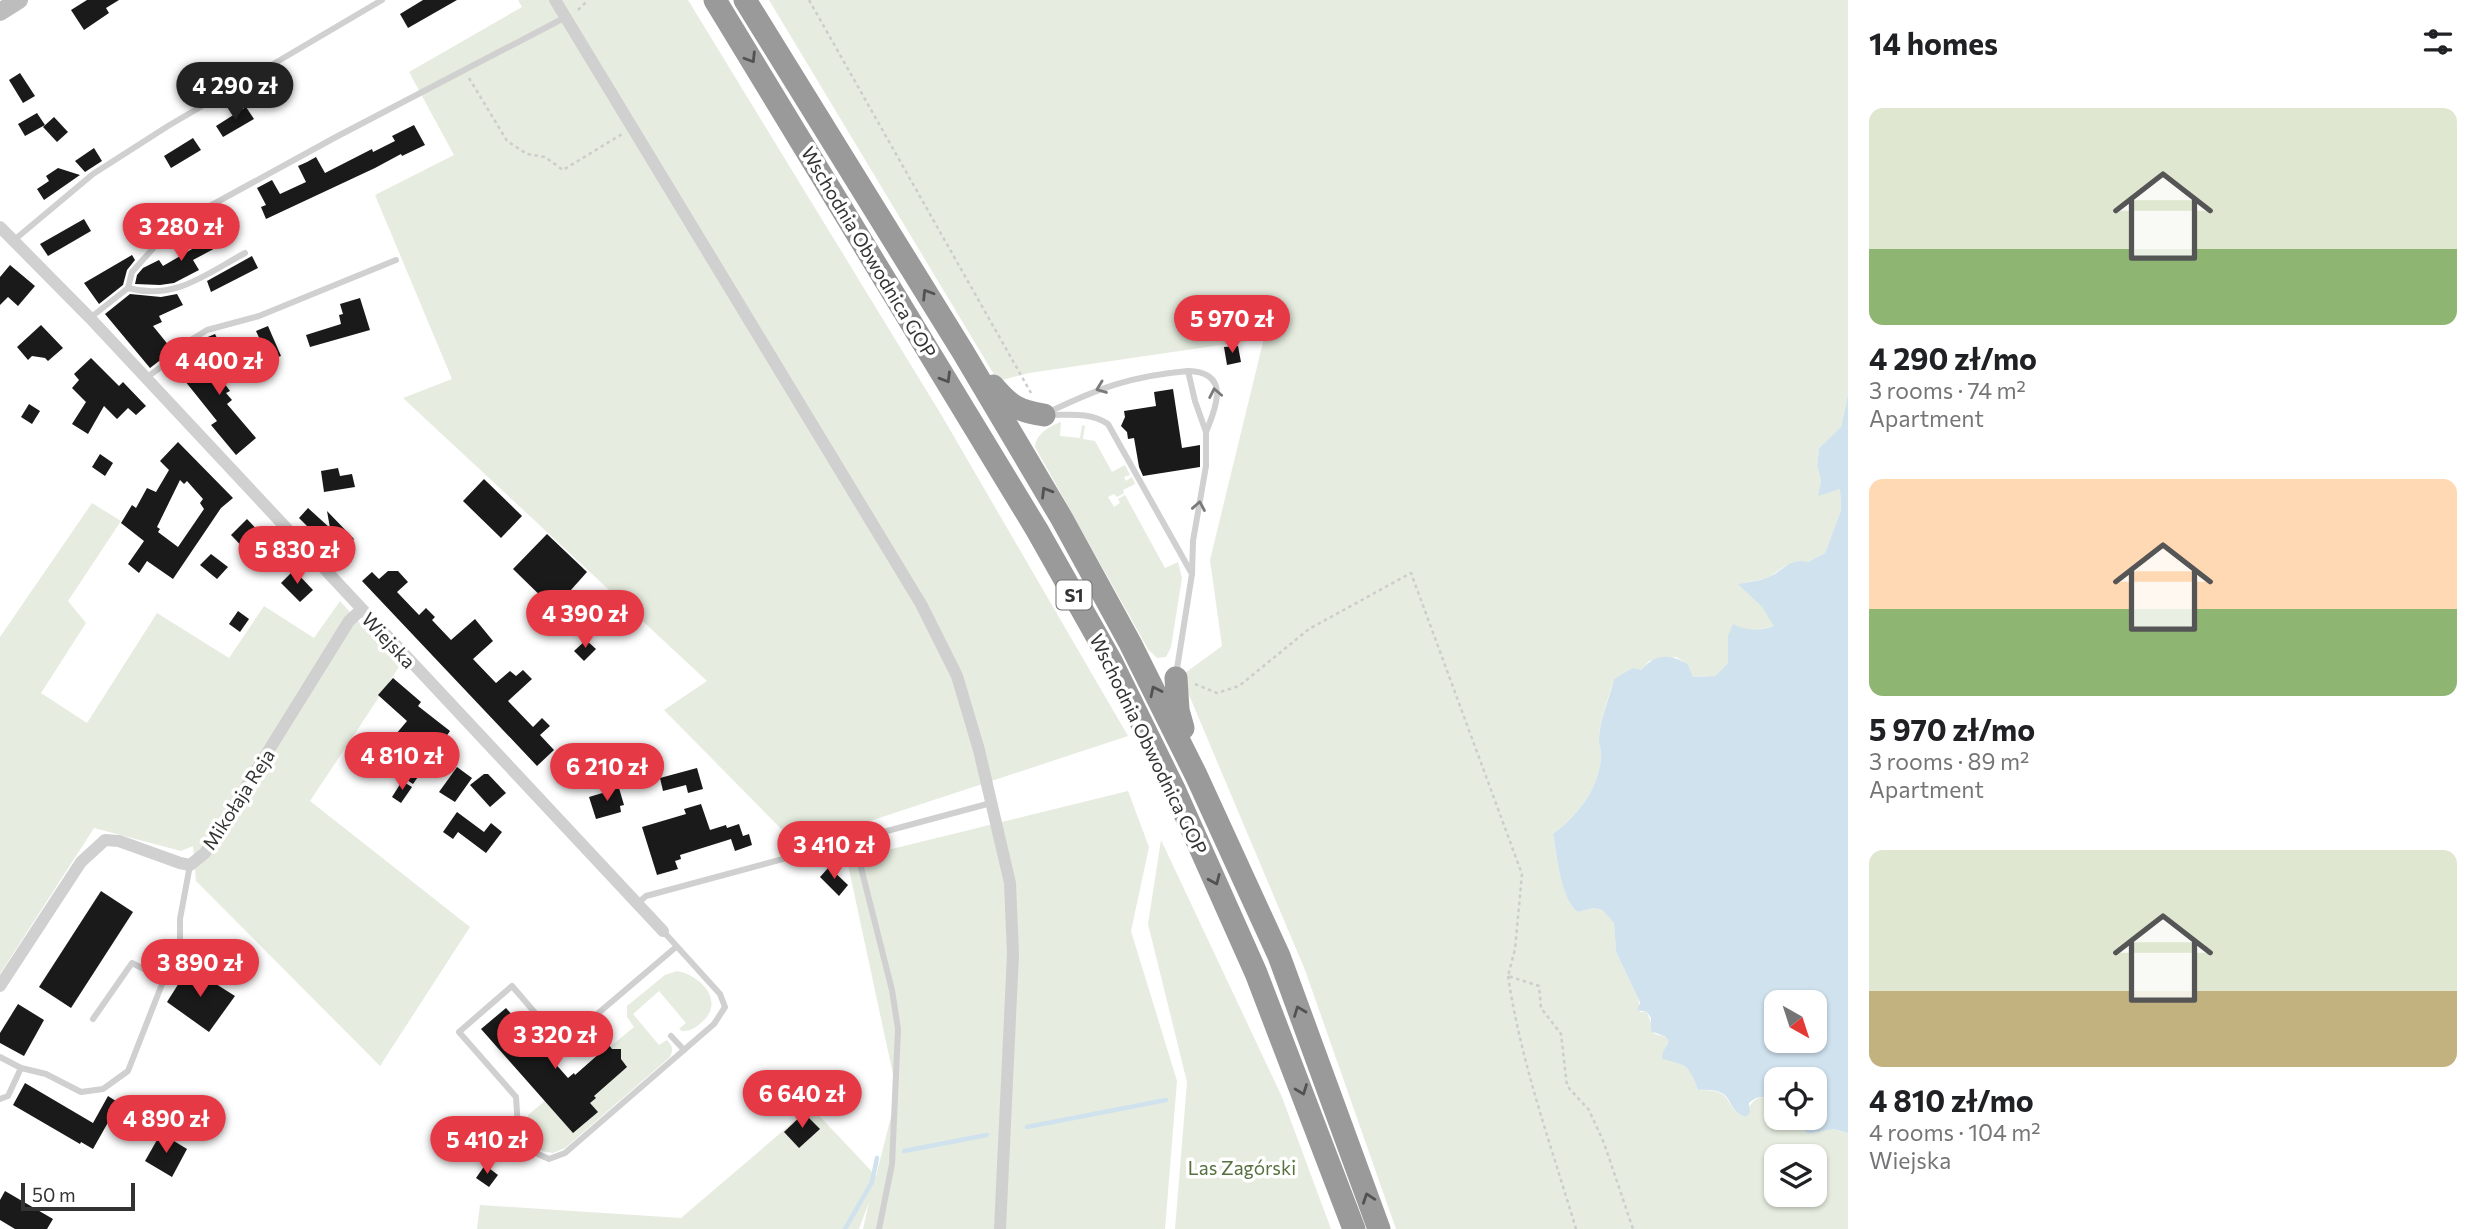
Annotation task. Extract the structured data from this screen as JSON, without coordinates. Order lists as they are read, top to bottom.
{
  "streets": {
    "highway": ["Wschodnia Obwodnica GOP", "S1"],
    "street": ["Wiejska", "Mikołaja Reja"]
  },
  "crossings": [
    ["Wiejska", "Mikołaja Reja"]
  ],
  "parks": ["Las Zagórski"],
  "scale_bar": "50 m",
  "north": "bottom right",
  "page": {
    "heading": "14 homes",
    "price": [
      "4 290 zł",
      "3 280 zł",
      "5 970 zł",
      "4 400 zł",
      "5 830 zł",
      "4 390 zł",
      "4 810 zł",
      "6 210 zł",
      "3 410 zł",
      "3 890 zł",
      "3 320 zł",
      "6 640 zł",
      "4 890 zł",
      "5 410 zł"
    ],
    "list": [
      {
        "name": "4 290 zł/mo",
        "note": "3 rooms · 74 m² · Apartment"
      },
      {
        "name": "5 970 zł/mo",
        "note": "3 rooms · 89 m² · Apartment"
      },
      {
        "name": "4 810 zł/mo",
        "note": "4 rooms · 104 m² · Wiejska"
      }
    ],
    "scale": "50 m"
  }
}
